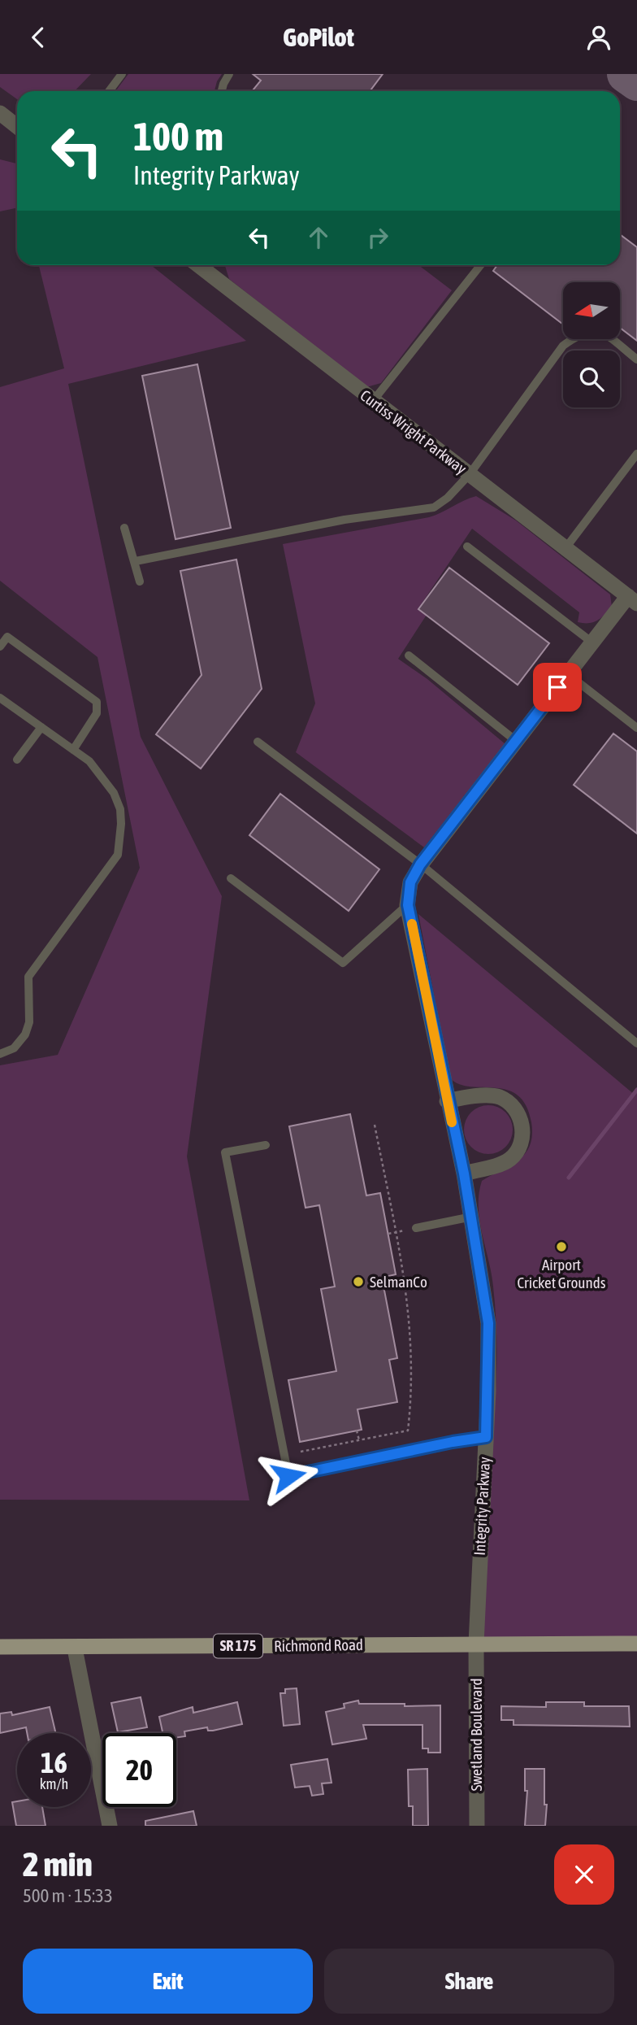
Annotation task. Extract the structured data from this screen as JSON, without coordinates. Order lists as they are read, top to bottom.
{
  "streets": {
    "main road": ["Richmond Road", "SR 175"],
    "street": ["Curtiss Wright Parkway", "Integrity Parkway", "Swetland Boulevard"]
  },
  "crossings": [
    ["Curtiss Wright Parkway", "Integrity Parkway"],
    ["Integrity Parkway", "Richmond Road"],
    ["Integrity Parkway", "Swetland Boulevard"],
    ["Richmond Road", "Swetland Boulevard"]
  ],
  "places": ["Airport Cricket Grounds", "SelmanCo"],
  "north": "left",
  "page": {
    "header": "GoPilot",
    "turn": ["100 m", "Integrity Parkway"],
    "speed": "16 km/h",
    "limit": "20",
    "heading": ["2 min", "500 m · 15:33"],
    "buttons": ["Exit", "Share"]
  }
}
